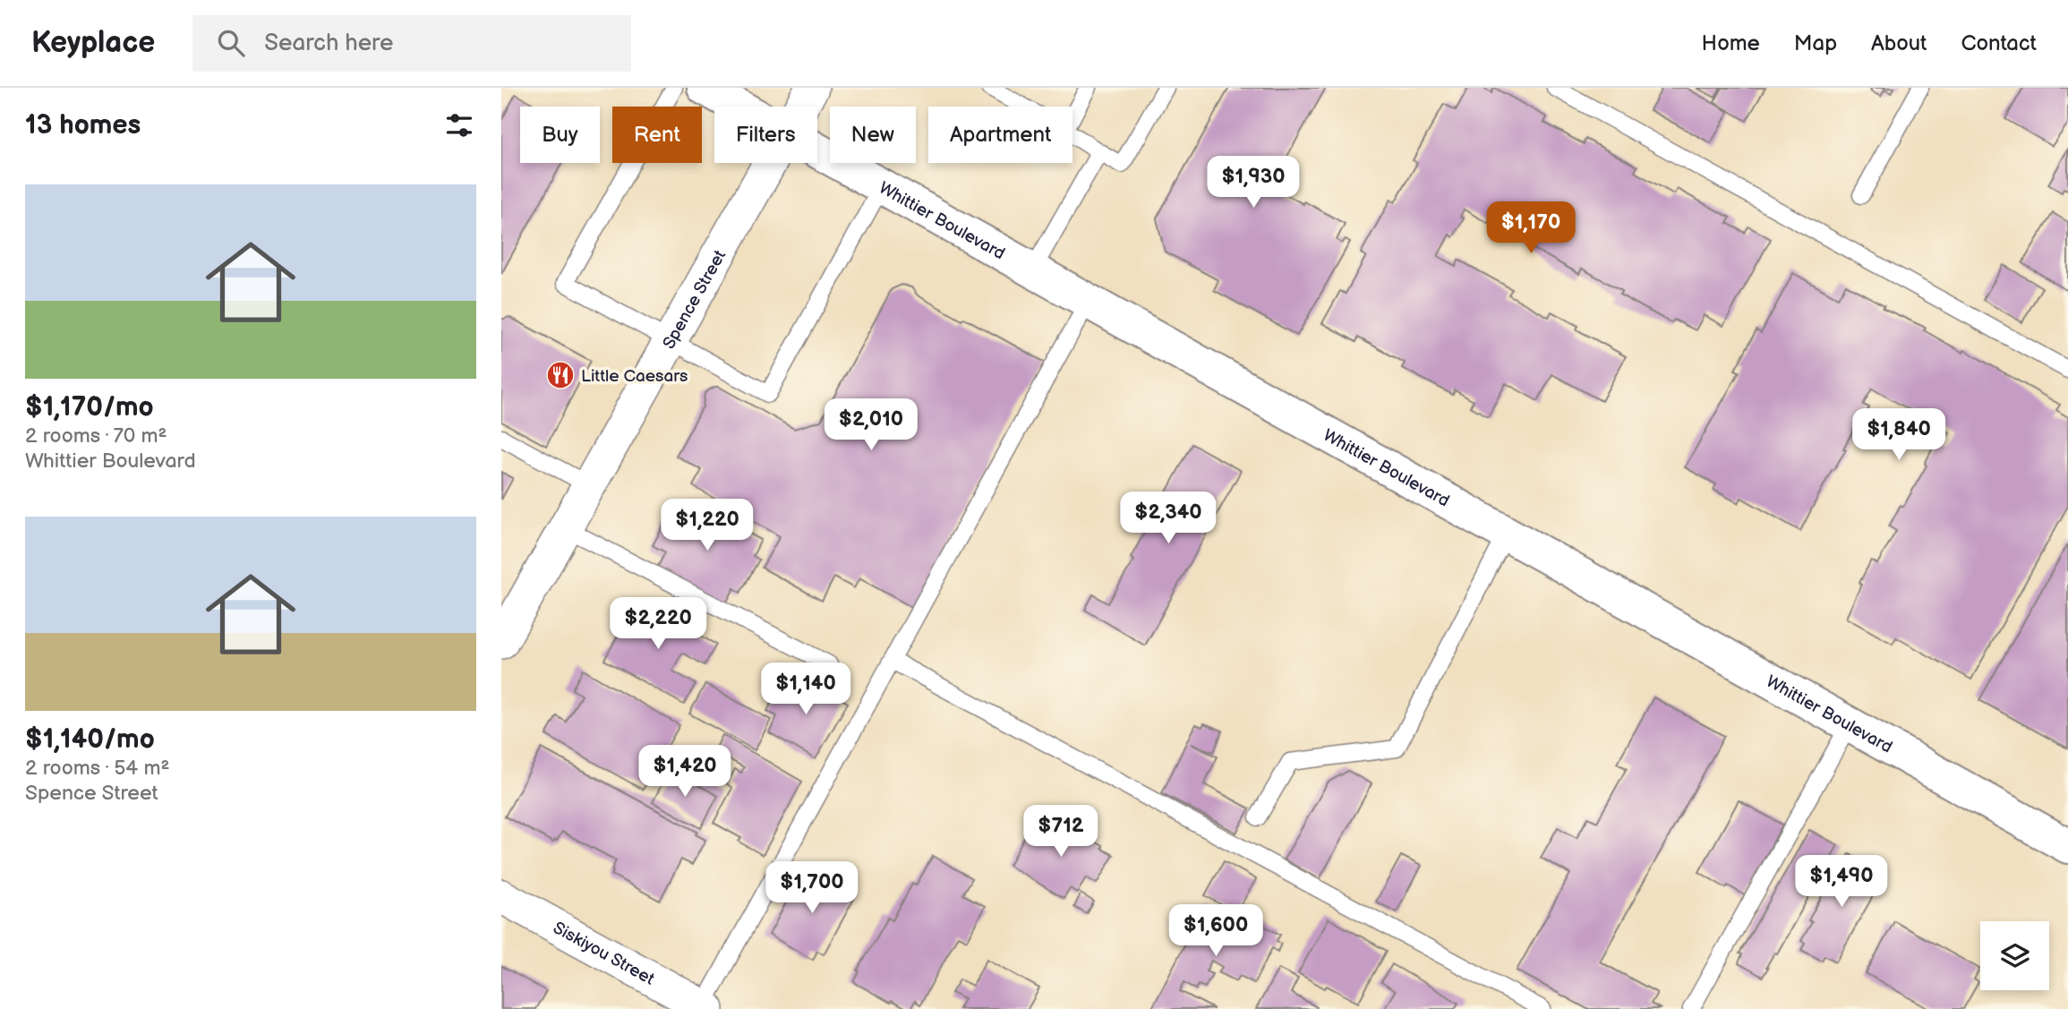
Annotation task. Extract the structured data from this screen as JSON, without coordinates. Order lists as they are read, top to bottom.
{
  "streets": {
    "main road": ["Whittier Boulevard"],
    "street": ["Spence Street", "Siskiyou Street"]
  },
  "places": {
    "restaurant": ["Little Caesars"]
  },
  "page": {
    "header": "Keyplace",
    "search": "Search here",
    "nav": [
      "Home",
      "Map",
      "About",
      "Contact"
    ],
    "heading": "13 homes",
    "chip": [
      "Buy",
      "Rent",
      "Filters",
      "New",
      "Apartment"
    ],
    "price": [
      "$1,930",
      "$1,170",
      "$2,010",
      "$1,840",
      "$2,340",
      "$1,220",
      "$2,220",
      "$1,140",
      "$1,420",
      "$712",
      "$1,490",
      "$1,700",
      "$1,600"
    ],
    "list": [
      {
        "name": "$1,170/mo",
        "note": "2 rooms · 70 m² · Whittier Boulevard"
      },
      {
        "name": "$1,140/mo",
        "note": "2 rooms · 54 m² · Spence Street"
      }
    ]
  }
}
